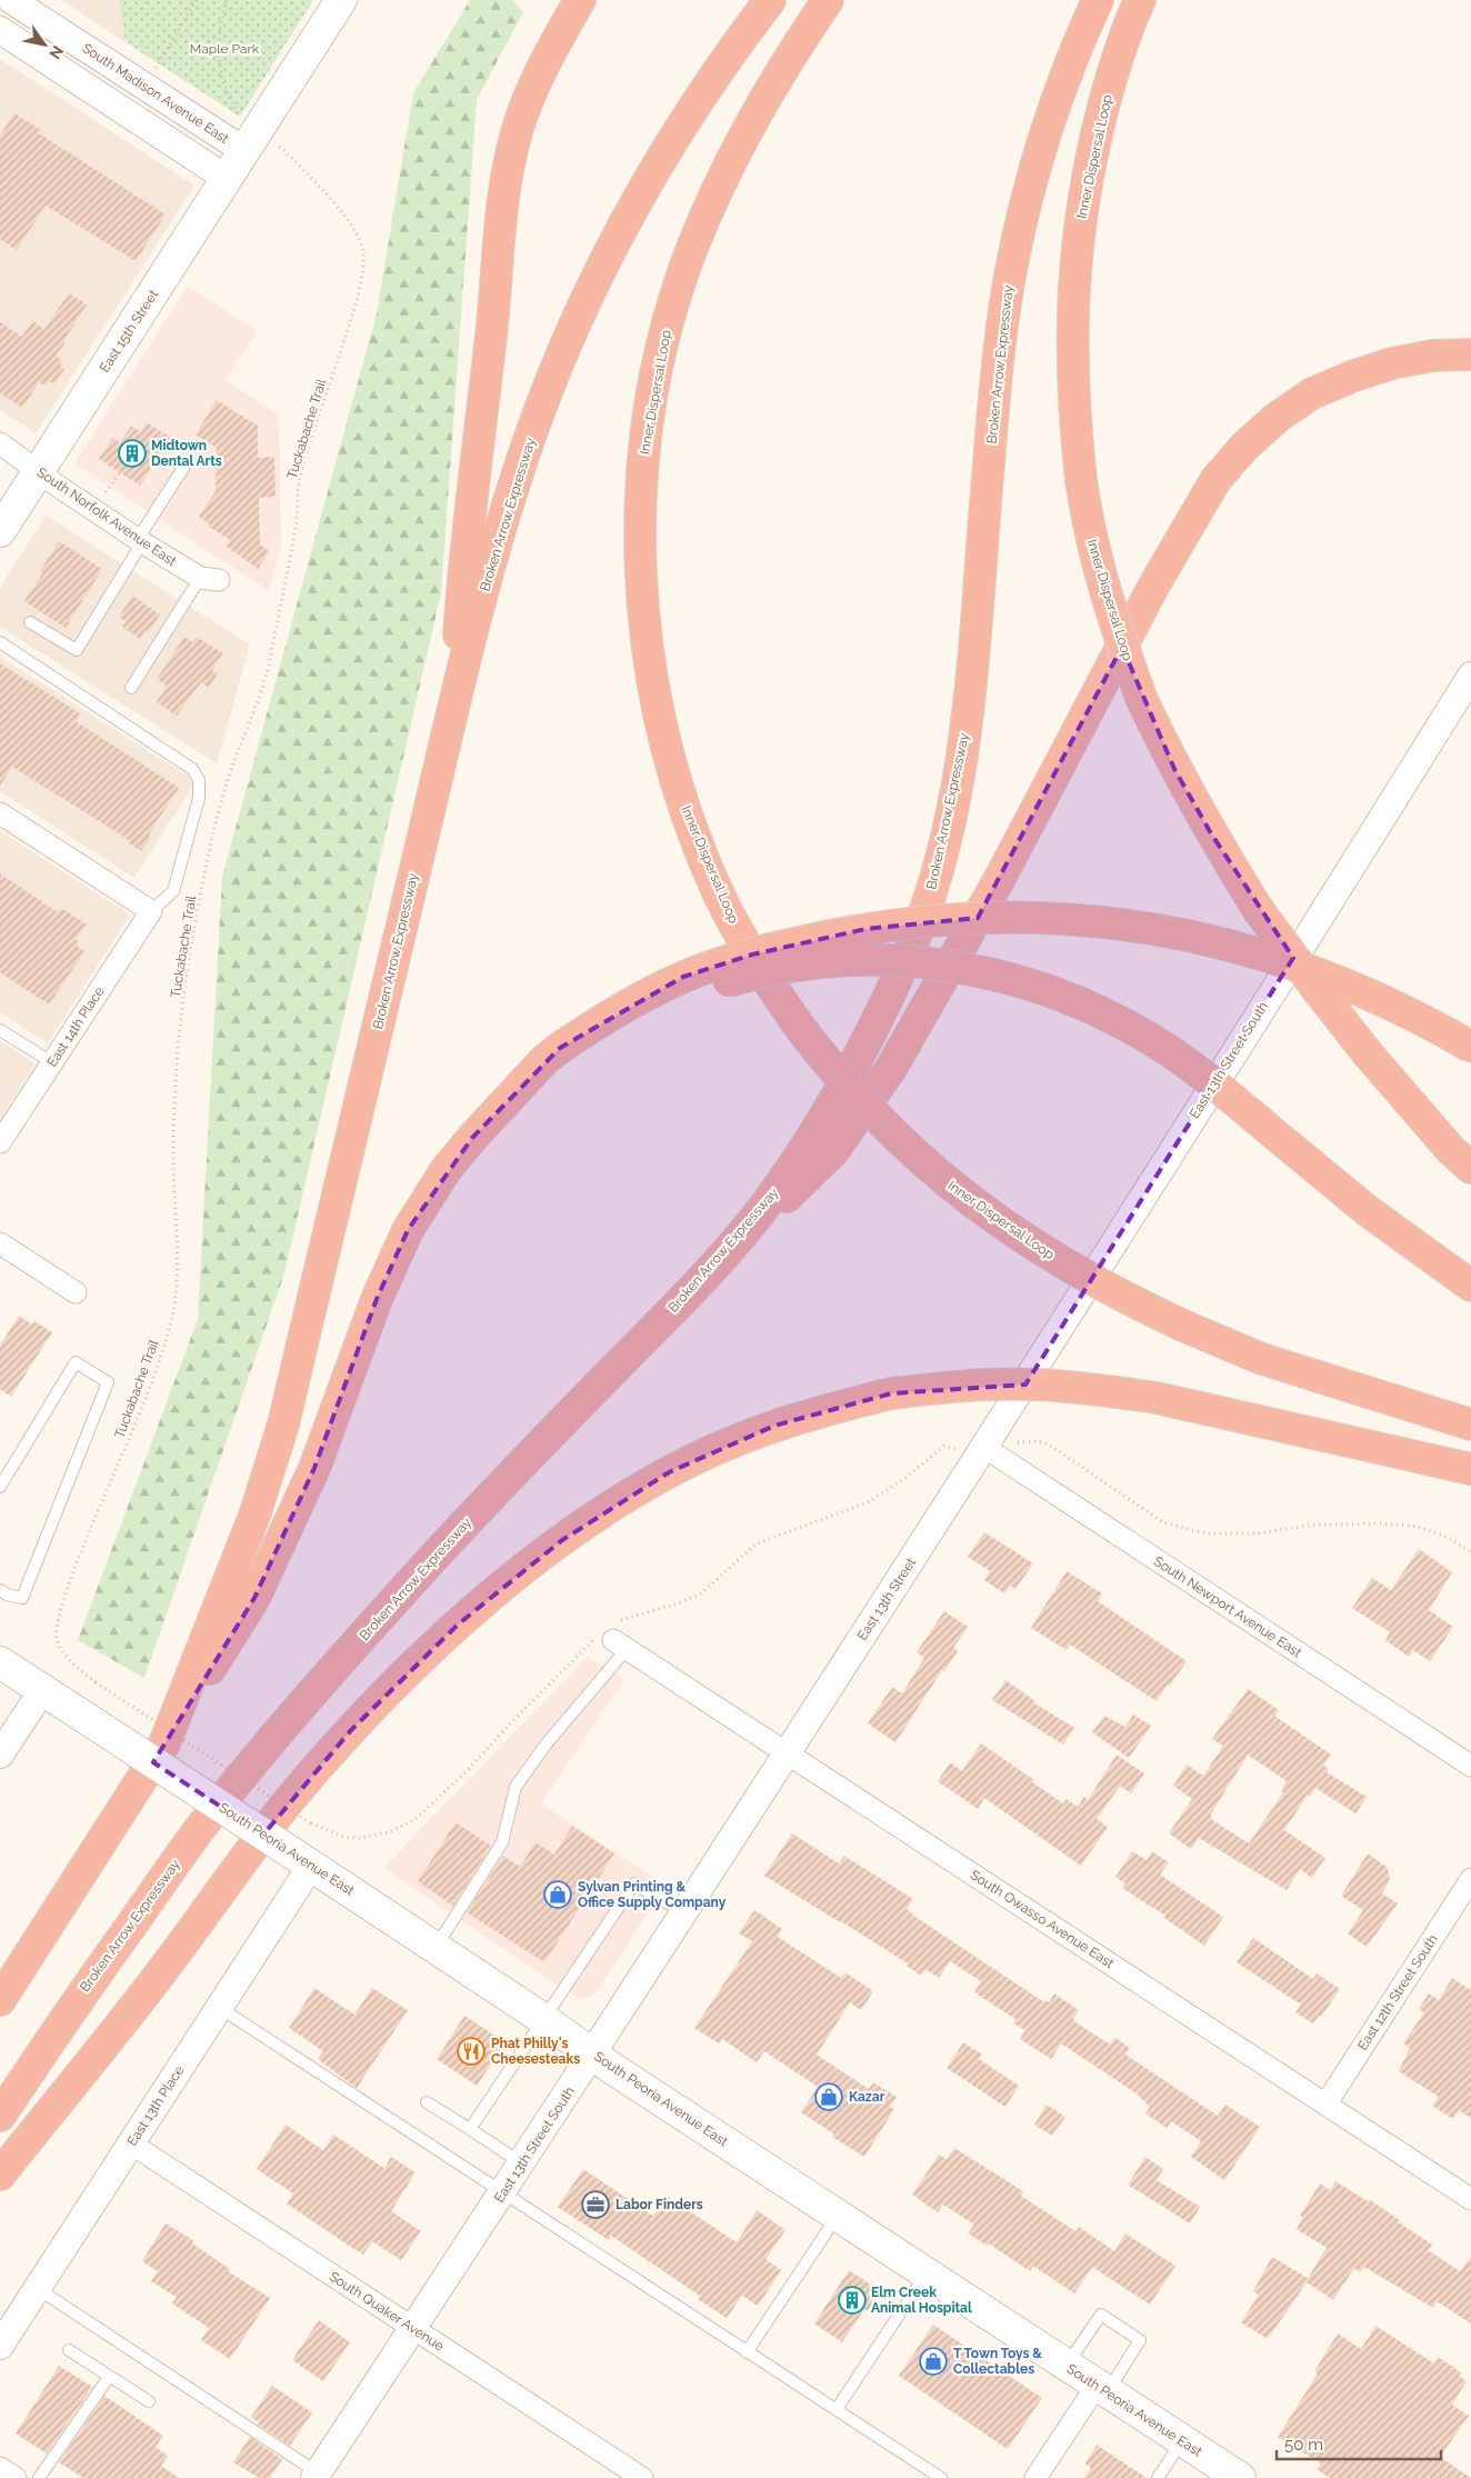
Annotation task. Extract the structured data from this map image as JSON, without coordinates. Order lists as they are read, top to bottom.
{
  "streets": {
    "highway": ["Inner Dispersal Loop", "Broken Arrow Expressway"],
    "main road": ["East 15th Street", "South Peoria Avenue East"],
    "street": [
      "South Madison Avenue East",
      "South Norfolk Avenue East",
      "East 14th Place",
      "East 13th Street South",
      "East 13th Street",
      "South Newport Avenue East",
      "South Owasso Avenue East",
      "East 12th Street South",
      "East 13th Place",
      "South Quaker Avenue"
    ],
    "path": ["Tuckabache Trail"]
  },
  "crossings": [
    ["South Madison Avenue East", "East 15th Street"],
    ["South Madison Avenue East", "Tuckabache Trail"],
    ["East 15th Street", "Tuckabache Trail"],
    ["East 15th Street", "South Norfolk Avenue East"],
    ["East 13th Street South", "East 13th Street"],
    ["East 13th Street South", "South Newport Avenue East"],
    ["East 13th Street South", "South Peoria Avenue East"],
    ["East 13th Street South", "South Owasso Avenue East"],
    ["East 13th Street South", "South Quaker Avenue"],
    ["East 13th Street", "South Newport Avenue East"],
    ["East 13th Street", "South Owasso Avenue East"],
    ["South Peoria Avenue East", "East 13th Place"],
    ["South Owasso Avenue East", "East 12th Street South"],
    ["East 13th Place", "South Quaker Avenue"]
  ],
  "parks": ["Maple Park"],
  "places": {
    "building": ["Midtown Dental Arts", "Elm Creek Animal Hospital"],
    "shop": ["Sylvan Printing & Office Supply Company", "Kazar", "T Town Toys & Collectables"],
    "restaurant": ["Phat Philly's Cheesesteaks"],
    "office": ["Labor Finders"]
  },
  "scale_bar": "50 m",
  "north": "bottom right"
}
